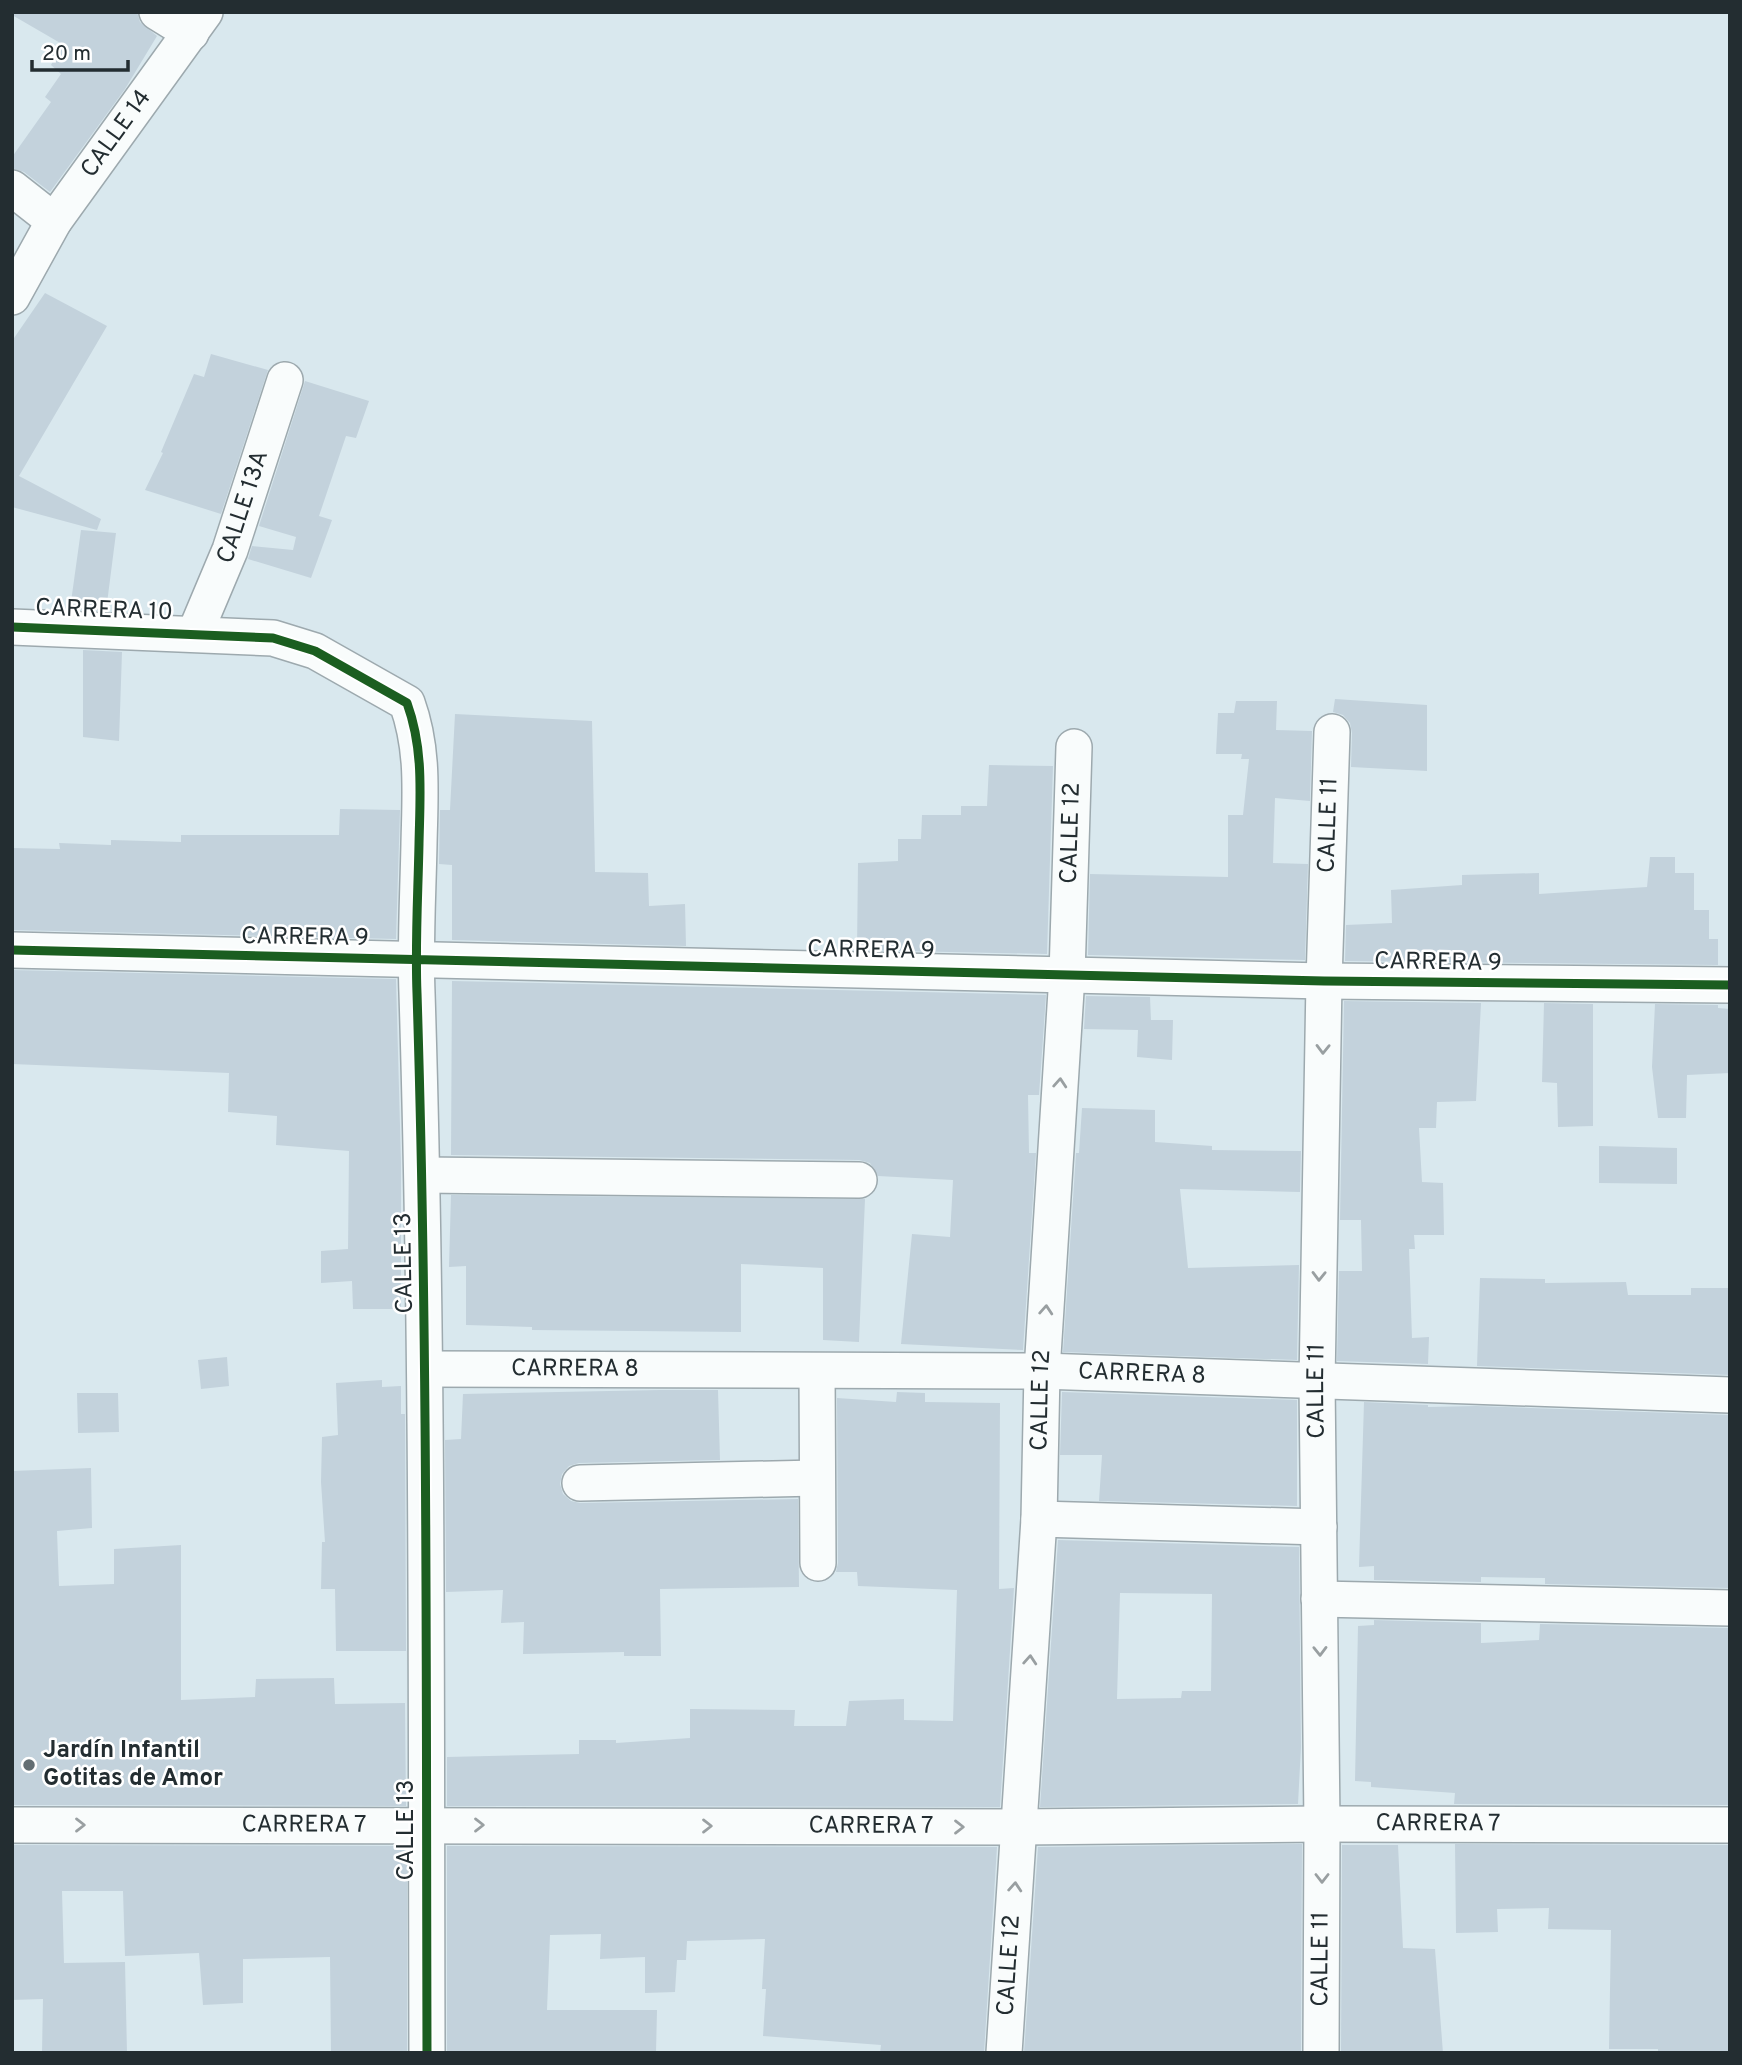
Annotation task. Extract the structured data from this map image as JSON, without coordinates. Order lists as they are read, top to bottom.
{
  "streets": {
    "street": [
      "CALLE 14",
      "CALLE 13A",
      "CARRERA 10",
      "CALLE 11",
      "CALLE 12",
      "CARRERA 9",
      "CALLE 13",
      "CARRERA 8",
      "CARRERA 7"
    ]
  },
  "crossings": [
    ["CALLE 13A", "CARRERA 10"],
    ["CALLE 13A", "CALLE 13"],
    ["CARRERA 10", "CALLE 13"],
    ["CALLE 11", "CARRERA 9"],
    ["CALLE 11", "CARRERA 8"],
    ["CALLE 11", "CARRERA 7"],
    ["CALLE 12", "CARRERA 9"],
    ["CALLE 12", "CARRERA 8"],
    ["CALLE 12", "CARRERA 7"],
    ["CARRERA 9", "CALLE 13"],
    ["CALLE 13", "CARRERA 8"],
    ["CALLE 13", "CARRERA 7"]
  ],
  "one_way": ["CALLE 11", "CALLE 12", "CARRERA 7"],
  "places": ["Jardín Infantil Gotitas de Amor"],
  "scale_bar": "20 m"
}
